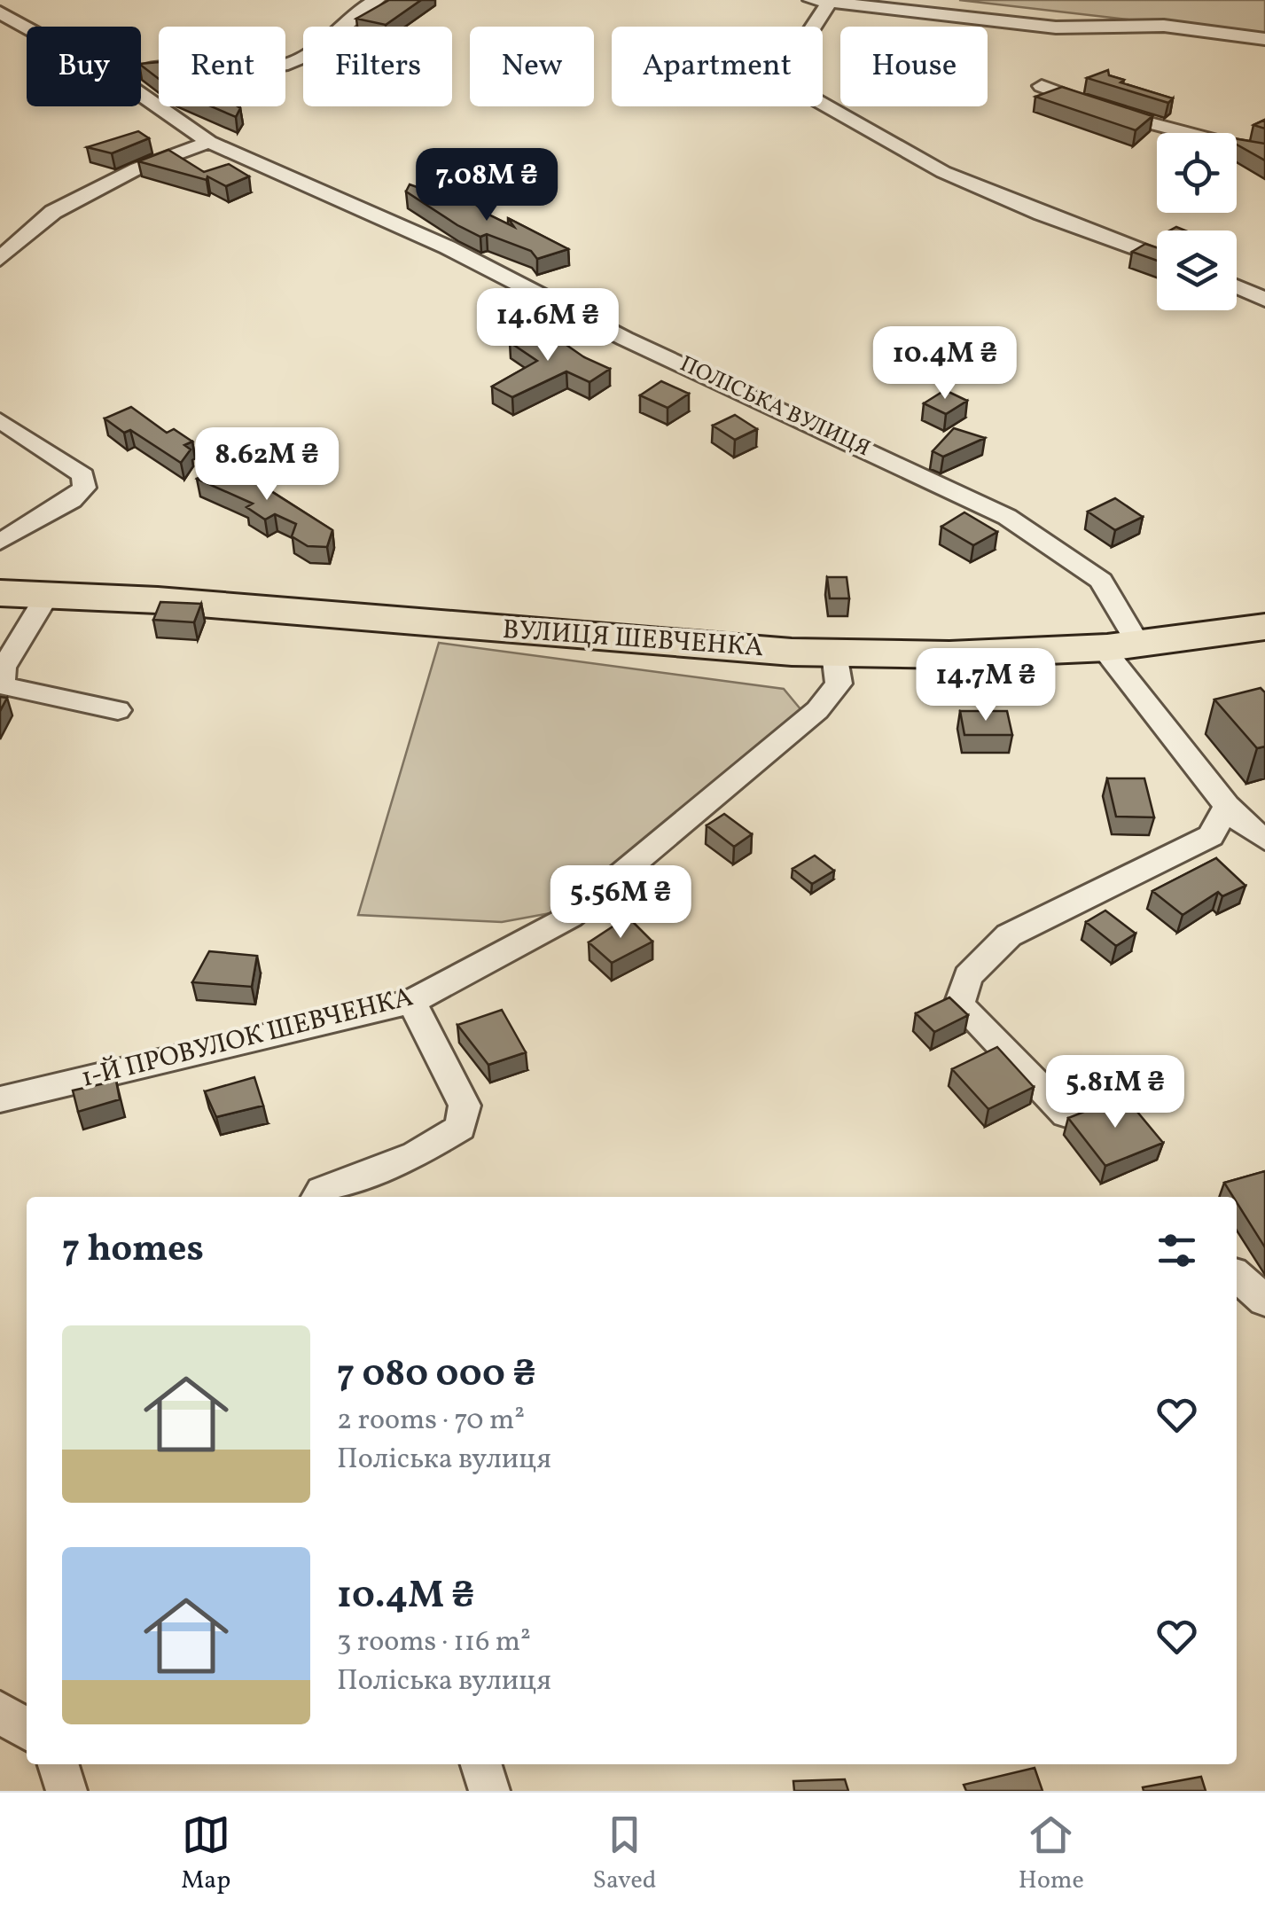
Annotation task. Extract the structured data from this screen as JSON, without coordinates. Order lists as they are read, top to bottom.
{
  "streets": {
    "main road": ["ВУЛИЦЯ ШЕВЧЕНКА"],
    "street": ["ПОЛІСЬКА ВУЛИЦЯ", "1-Й ПРОВУЛОК ШЕВЧЕНКА"]
  },
  "crossings": [
    ["ПОЛІСЬКА ВУЛИЦЯ", "ВУЛИЦЯ ШЕВЧЕНКА"],
    ["ВУЛИЦЯ ШЕВЧЕНКА", "1-Й ПРОВУЛОК ШЕВЧЕНКА"]
  ],
  "page": {
    "chip": [
      "Buy",
      "Rent",
      "Filters",
      "New",
      "Apartment",
      "House"
    ],
    "price": [
      "7.08M ₴",
      "14.6M ₴",
      "10.4M ₴",
      "8.62M ₴",
      "14.7M ₴",
      "5.56M ₴",
      "5.81M ₴"
    ],
    "heading": "7 homes",
    "list": [
      {
        "name": "7 080 000 ₴",
        "note": "2 rooms · 70 m² · Поліська вулиця"
      },
      {
        "name": "10.4M ₴",
        "note": "3 rooms · 116 m² · Поліська вулиця"
      }
    ],
    "tabs": ["Map", "Saved", "Home"]
  }
}
